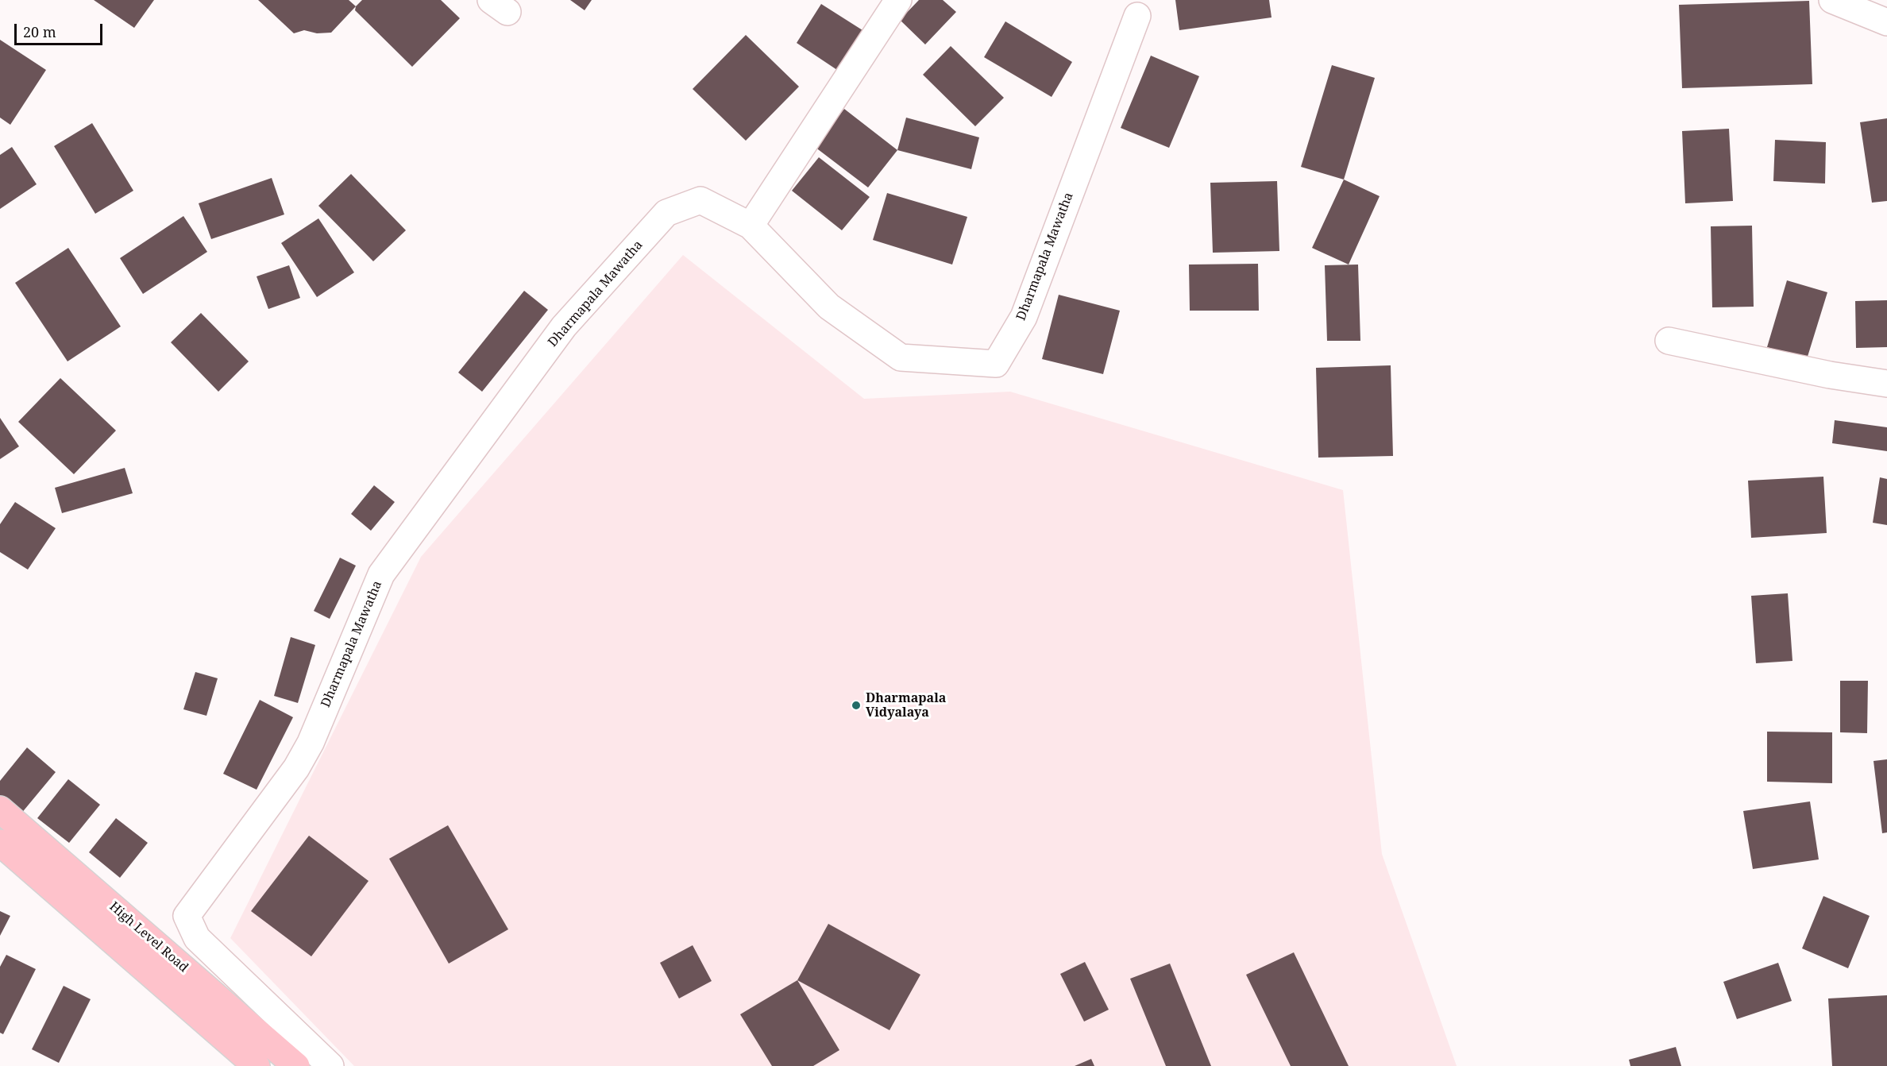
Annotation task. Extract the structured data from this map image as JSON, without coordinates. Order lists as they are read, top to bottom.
{
  "streets": {
    "highway": ["High Level Road"],
    "street": ["Dharmapala Mawatha"]
  },
  "places": ["Dharmapala Vidyalaya"],
  "scale_bar": "20 m"
}
